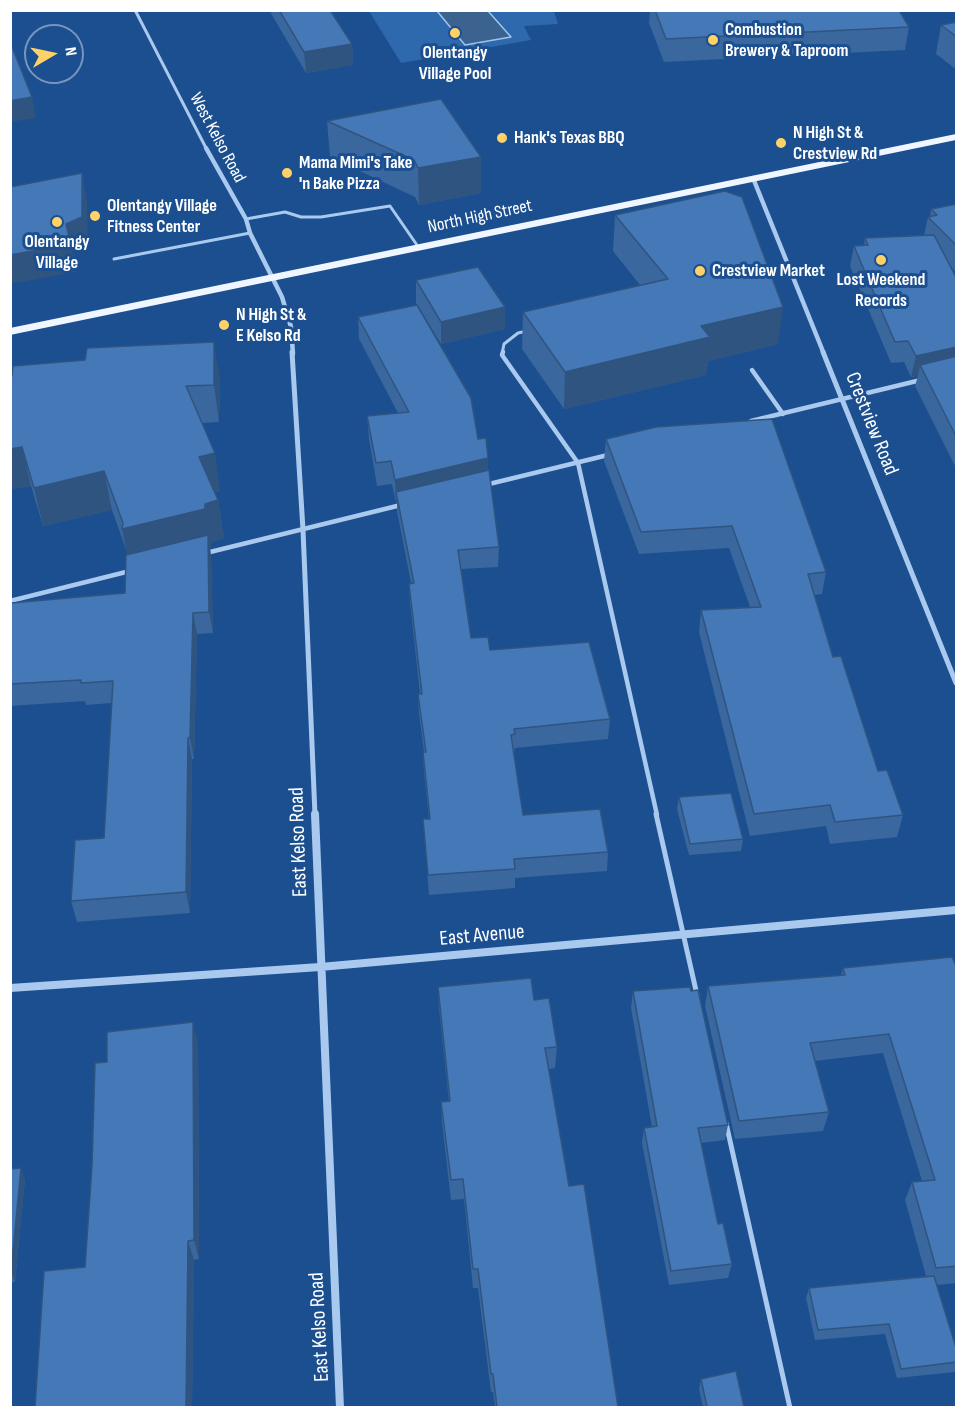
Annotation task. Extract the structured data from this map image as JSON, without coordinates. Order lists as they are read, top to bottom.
{
  "streets": {
    "main road": ["North High Street"],
    "street": [
      "West Kelso Road",
      "Crestview Road",
      "East Kelso Road",
      "East Avenue"
    ]
  },
  "crossings": [
    ["West Kelso Road", "North High Street"],
    ["West Kelso Road", "East Kelso Road"],
    ["North High Street", "Crestview Road"],
    ["North High Street", "East Kelso Road"],
    ["East Kelso Road", "East Avenue"]
  ],
  "places": [
    "Olentangy Village Pool",
    "Combustion Brewery & Taproom",
    "Hank's Texas BBQ",
    "N High St & Crestview Rd",
    "Mama Mimi's Take 'n Bake Pizza",
    "Olentangy Village Fitness Center",
    "Olentangy Village",
    "Lost Weekend Records",
    "Crestview Market",
    "N High St & E Kelso Rd"
  ],
  "north": "right"
}
